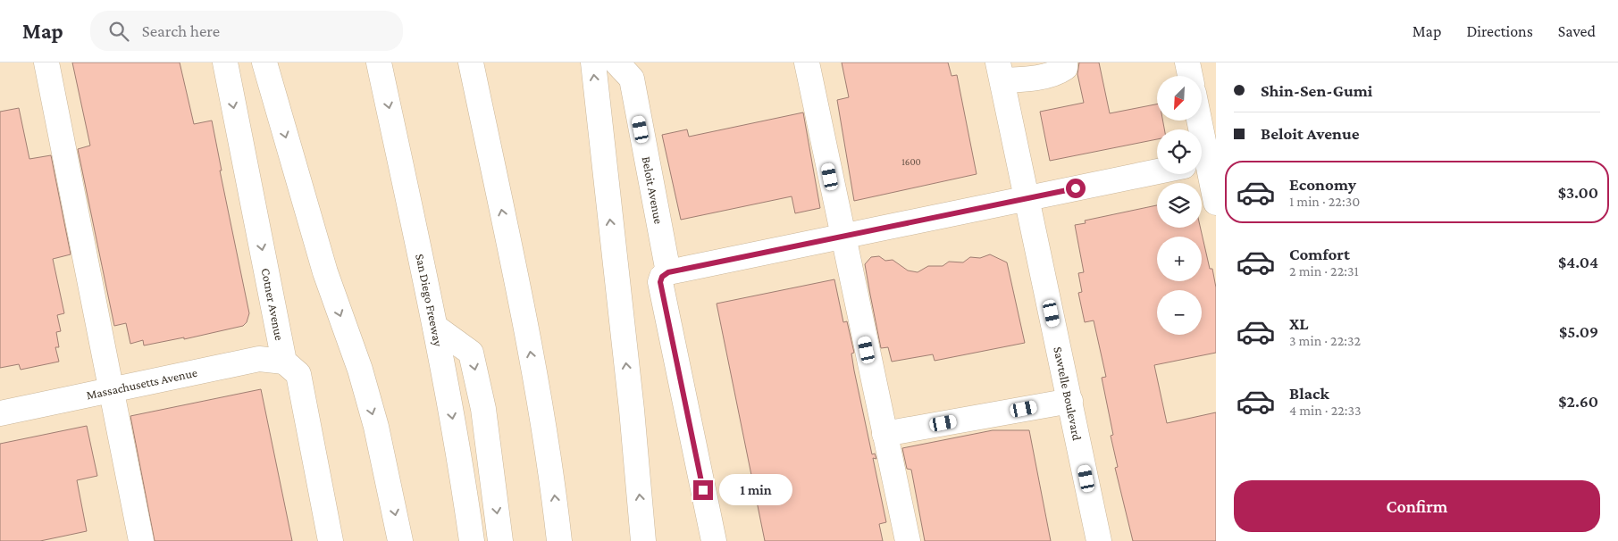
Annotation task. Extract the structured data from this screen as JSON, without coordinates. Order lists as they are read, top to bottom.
{
  "streets": {
    "main road": [
      "Beloit Avenue",
      "San Diego Freeway",
      "Cotner Avenue",
      "Massachusetts Avenue",
      "Sawtelle Boulevard"
    ]
  },
  "crossings": [
    ["Cotner Avenue", "Massachusetts Avenue"]
  ],
  "house_numbers": ["1600"],
  "north": "bottom left",
  "page": {
    "header": "Map",
    "search": "Search here",
    "nav": ["Map", "Directions", "Saved"],
    "banner": ["Shin-Sen-Gumi", "Beloit Avenue"],
    "map_buttons": ["+", "−"],
    "list": [
      {
        "name": "Economy",
        "note": "1 min · 22:30",
        "value": "$3.00"
      },
      {
        "name": "Comfort",
        "note": "2 min · 22:31",
        "value": "$4.04"
      },
      {
        "name": "XL",
        "note": "3 min · 22:32",
        "value": "$5.09"
      },
      {
        "name": "Black",
        "note": "4 min · 22:33",
        "value": "$2.60"
      }
    ],
    "buttons": "Confirm",
    "bubble": "1 min"
  }
}
